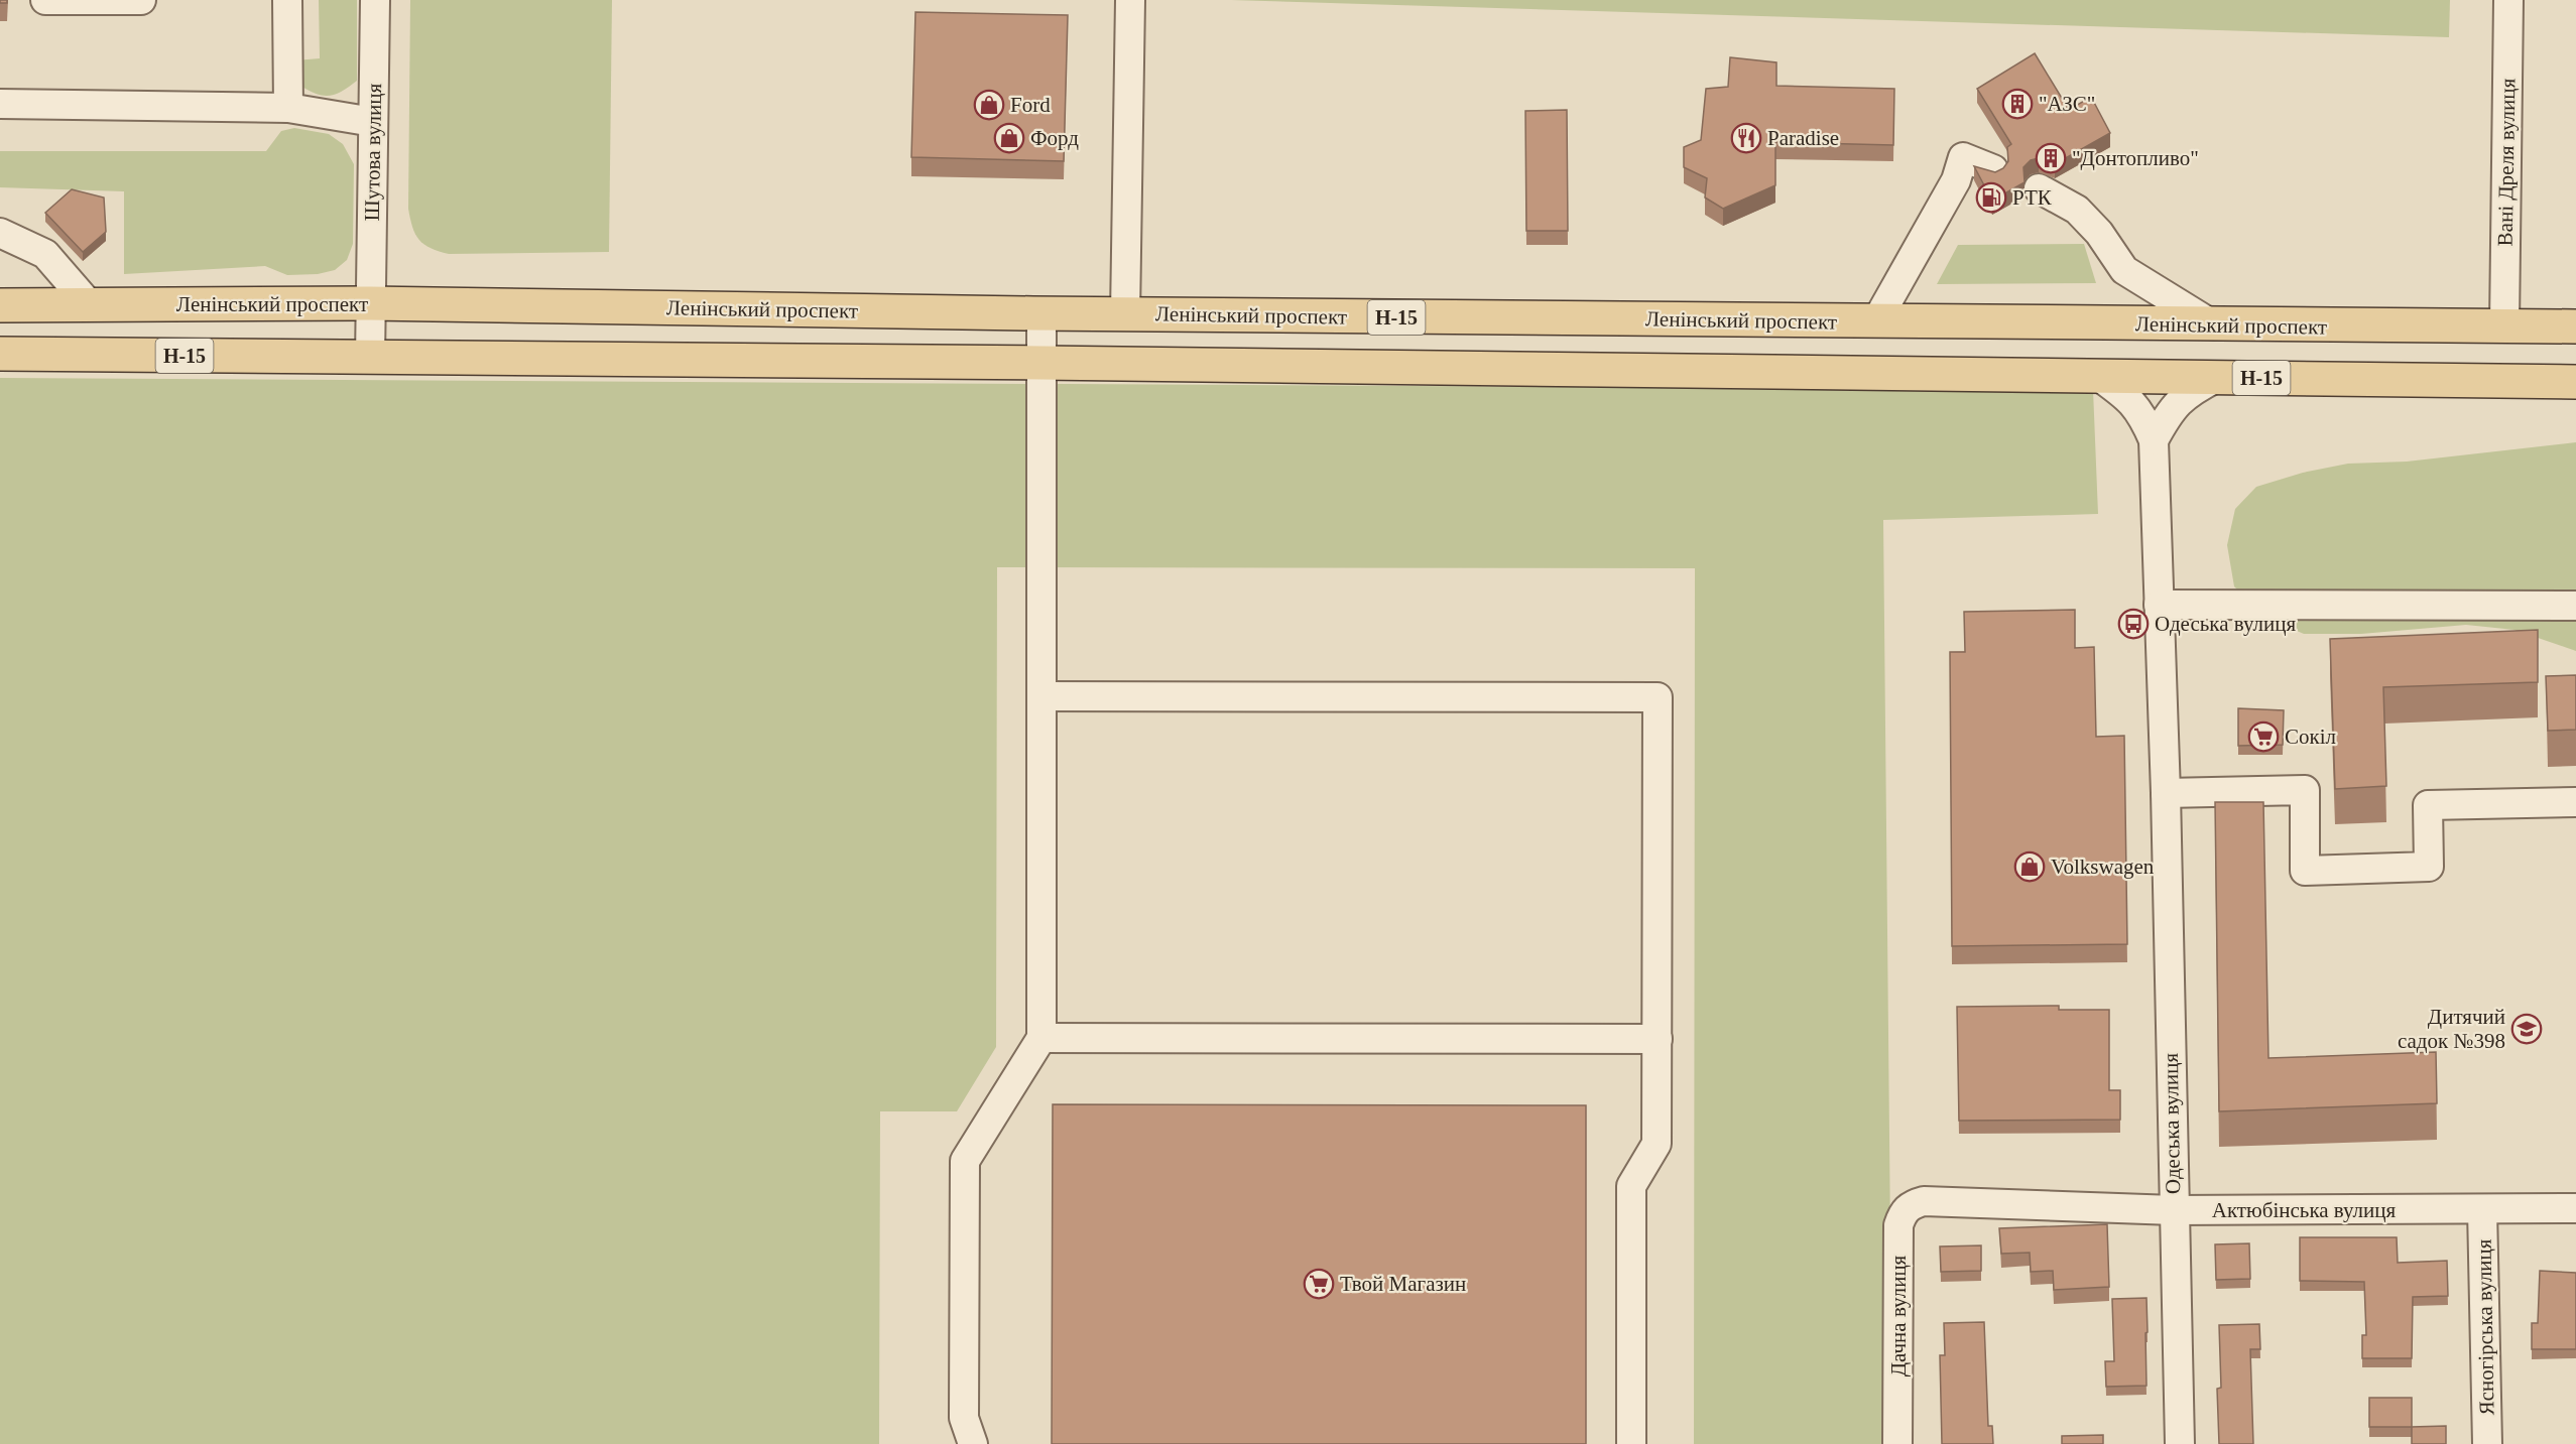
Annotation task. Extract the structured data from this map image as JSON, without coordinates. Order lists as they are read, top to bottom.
{
  "streets": {
    "main road": ["Ленінський проспект", "Н-15"],
    "street": [
      "Шутова вулиця",
      "Вані Дреля вулиця",
      "Одеська вулиця",
      "Актюбінська вулиця",
      "Дачна вулиця",
      "Ясногірська вулиця"
    ]
  },
  "crossings": [
    ["Шутова вулиця", "Ленінський проспект"],
    ["Шутова вулиця", "Н-15"],
    ["Вані Дреля вулиця", "Ленінський проспект"],
    ["Н-15", "Одеська вулиця"],
    ["Одеська вулиця", "Актюбінська вулиця"],
    ["Актюбінська вулиця", "Дачна вулиця"],
    ["Актюбінська вулиця", "Ясногірська вулиця"]
  ],
  "places": {
    "building": ["\"АЗС\"", "\"Донтопливо\""],
    "shop": ["Ford", "Форд", "Volkswagen"],
    "restaurant": ["Paradise"],
    "fuel station": ["РТК"],
    "bus stop": ["Одеська вулиця"],
    "supermarket": ["Сокіл", "Твой Магазин"],
    "school or university": ["Дитячий садок №398"]
  }
}
